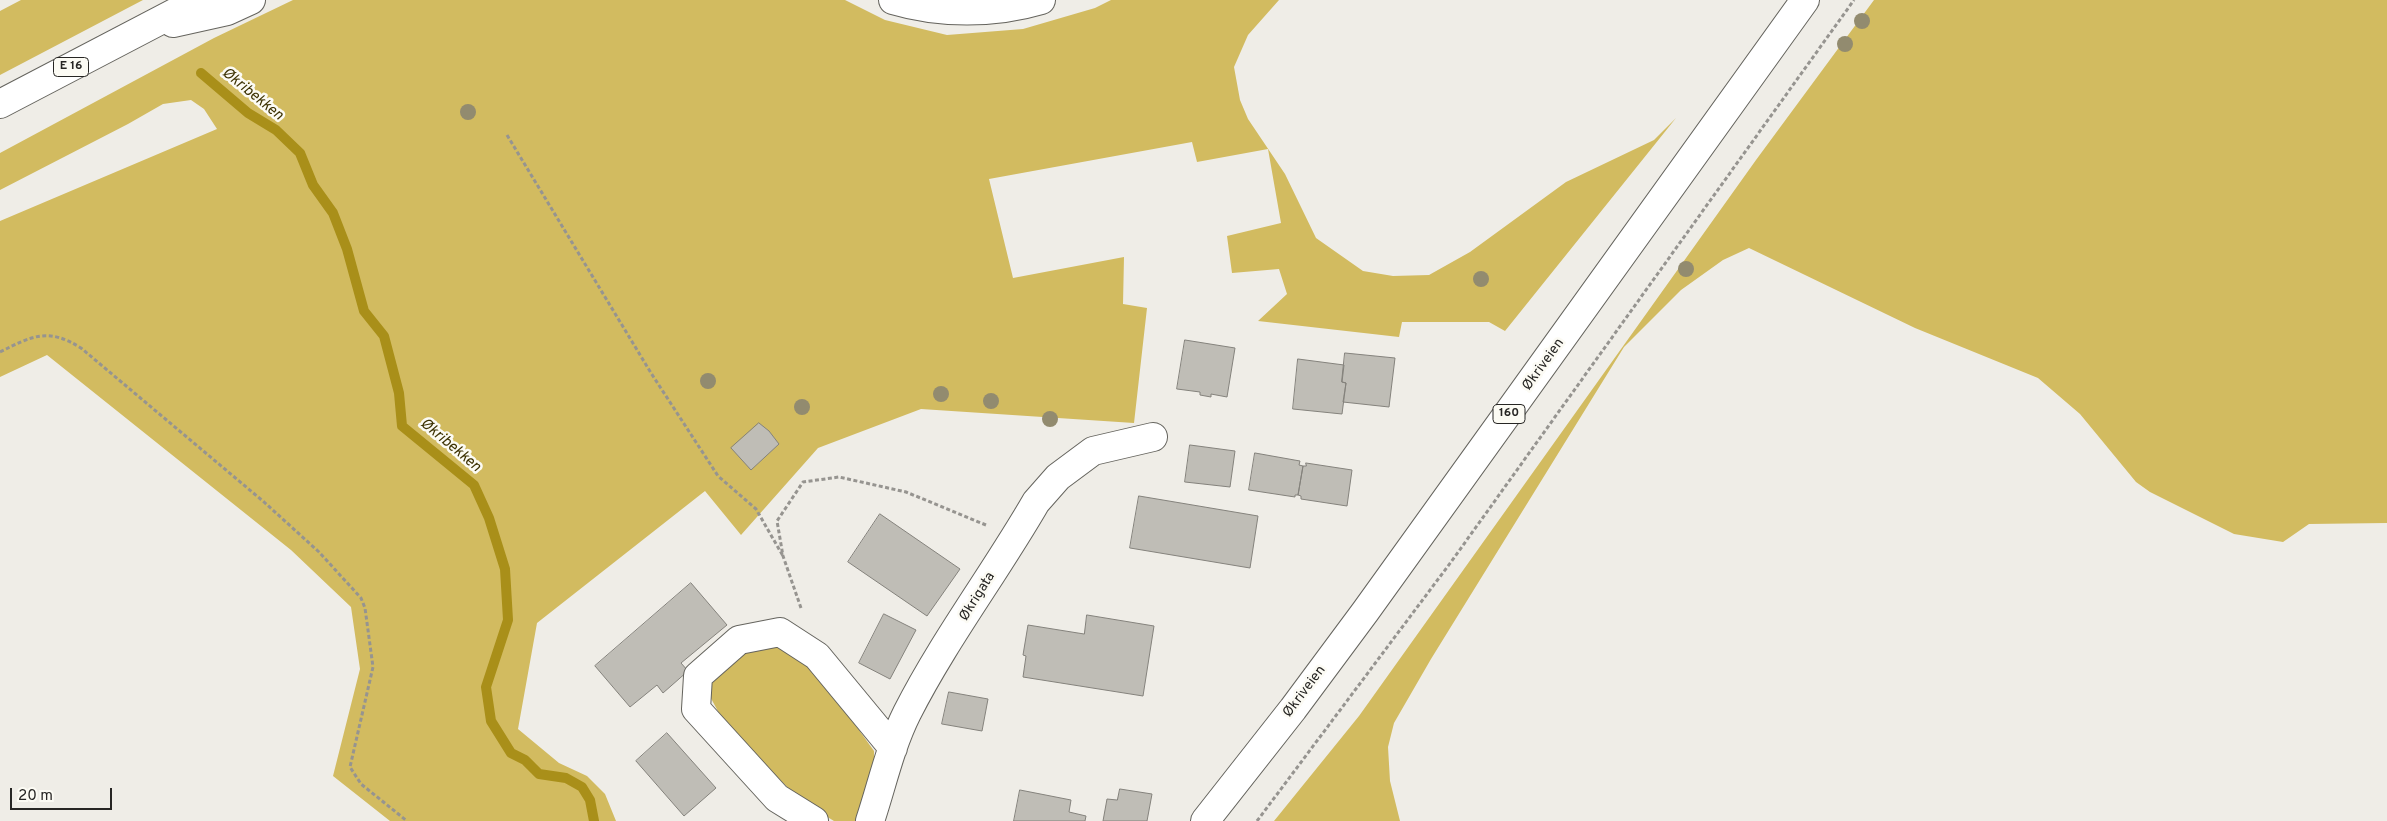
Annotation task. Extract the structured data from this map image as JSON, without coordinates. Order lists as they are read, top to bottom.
{
  "streets": {
    "main road": [
      "E 16",
      "Økriveien",
      "160",
      "Økrigata"
    ]
  },
  "water": ["Økribekken"],
  "scale_bar": "20 m"
}
